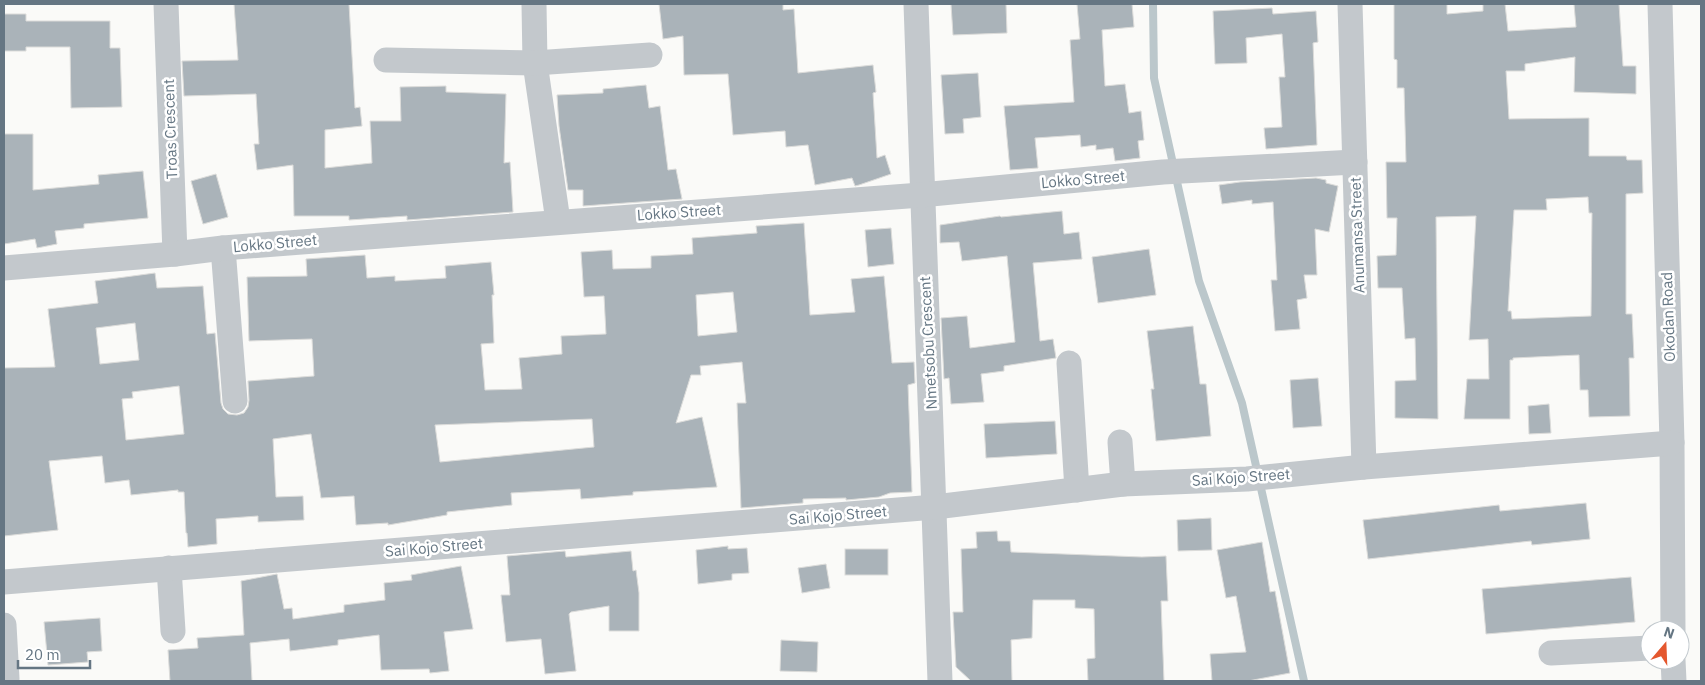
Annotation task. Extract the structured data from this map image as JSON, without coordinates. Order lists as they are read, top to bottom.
{
  "streets": {
    "street": [
      "Troas Crescent",
      "Lokko Street",
      "Anumansa Street",
      "Okodan Road",
      "Nmetsobu Crescent",
      "Sai Kojo Street"
    ]
  },
  "crossings": [
    ["Troas Crescent", "Lokko Street"],
    ["Lokko Street", "Anumansa Street"],
    ["Lokko Street", "Nmetsobu Crescent"],
    ["Anumansa Street", "Sai Kojo Street"],
    ["Okodan Road", "Sai Kojo Street"],
    ["Nmetsobu Crescent", "Sai Kojo Street"]
  ],
  "scale_bar": "20 m",
  "north": "top"
}
